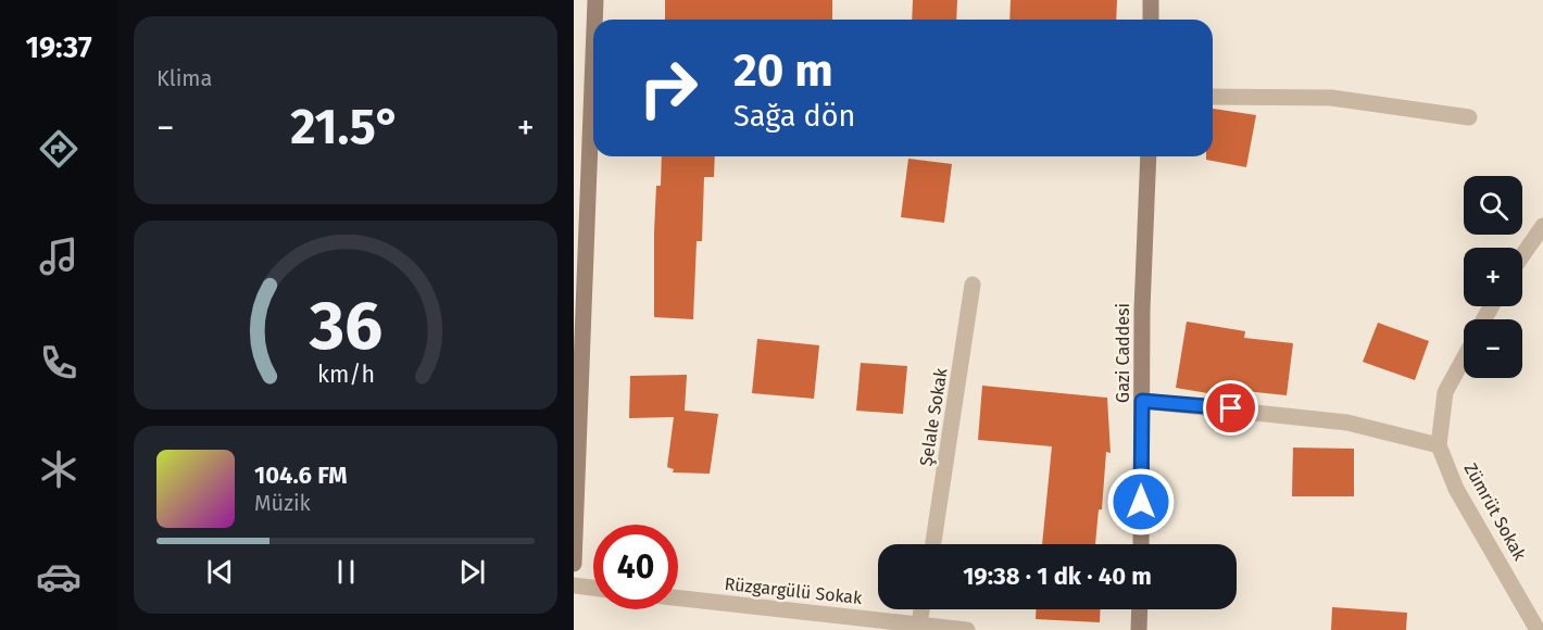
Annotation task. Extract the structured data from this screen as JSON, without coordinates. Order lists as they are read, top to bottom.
{
  "streets": {
    "main road": ["Gazi Caddesi"],
    "street": ["Şelale Sokak", "Zümrüt Sokak", "Rüzgargülü Sokak"]
  },
  "page": {
    "tabs": "19:37",
    "tile": "Klima",
    "turn": ["20 m", "Sağa dön"],
    "heat": ["−", "21.5°", "+"],
    "map_buttons": ["+", "−"],
    "song": ["104.6 FM", "Müzik"],
    "limit": "40",
    "trip": "19:38 · 1 dk · 40 m",
    "gauge": ["36", "km/h"]
  }
}
